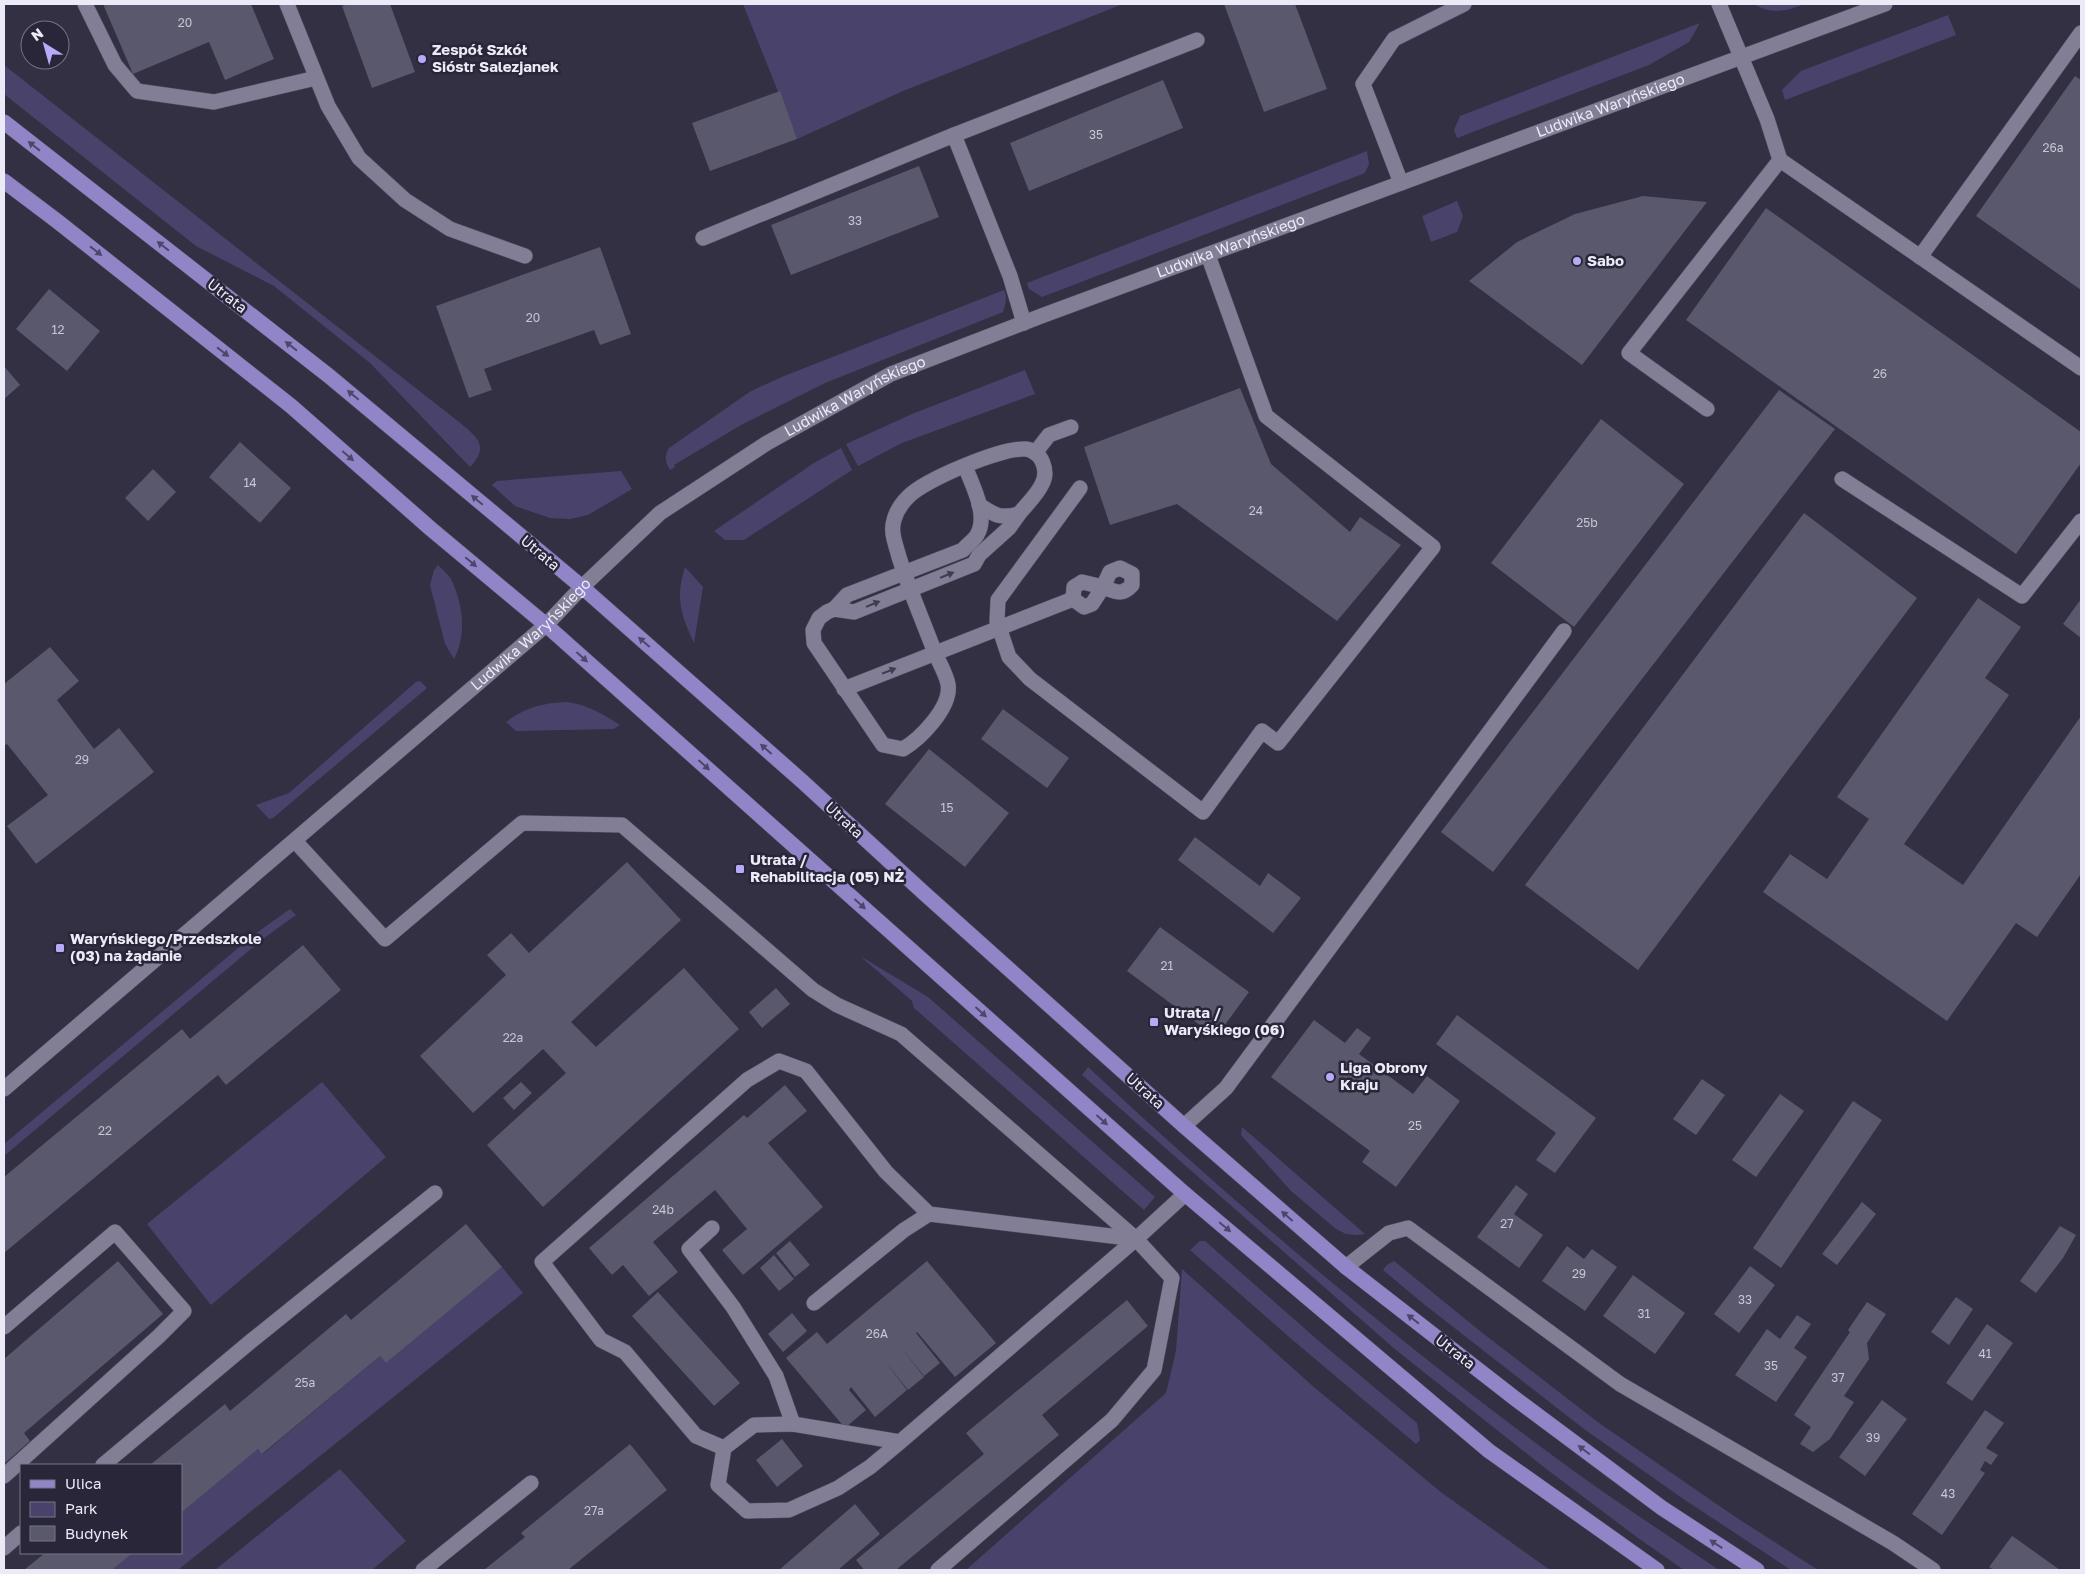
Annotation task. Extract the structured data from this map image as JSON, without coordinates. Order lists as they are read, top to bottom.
{
  "streets": {
    "main road": ["Utrata"],
    "street": ["Ludwika Waryńskiego"]
  },
  "crossings": [
    ["Ludwika Waryńskiego", "Utrata"]
  ],
  "places": {
    "other": ["Zespół Szkół Sióstr Salezjanek", "Sabo", "Liga Obrony Kraju"],
    "transit": ["Utrata / Rehabilitacja (05) NŻ", "Waryńskiego/Przedszkole (03) na żądanie", "Utrata / Waryśkiego (06)"]
  },
  "house_numbers": [
    "20",
    "35",
    "26a",
    "33",
    "20",
    "12",
    "26",
    "14",
    "24",
    "25b",
    "29",
    "15",
    "21",
    "22a",
    "25",
    "22",
    "24b",
    "27",
    "29",
    "33",
    "31",
    "26A",
    "41",
    "35",
    "37",
    "25a",
    "39",
    "43",
    "27a"
  ],
  "legend": ["Ulica", "Park", "Budynek"],
  "north": "top left"
}
